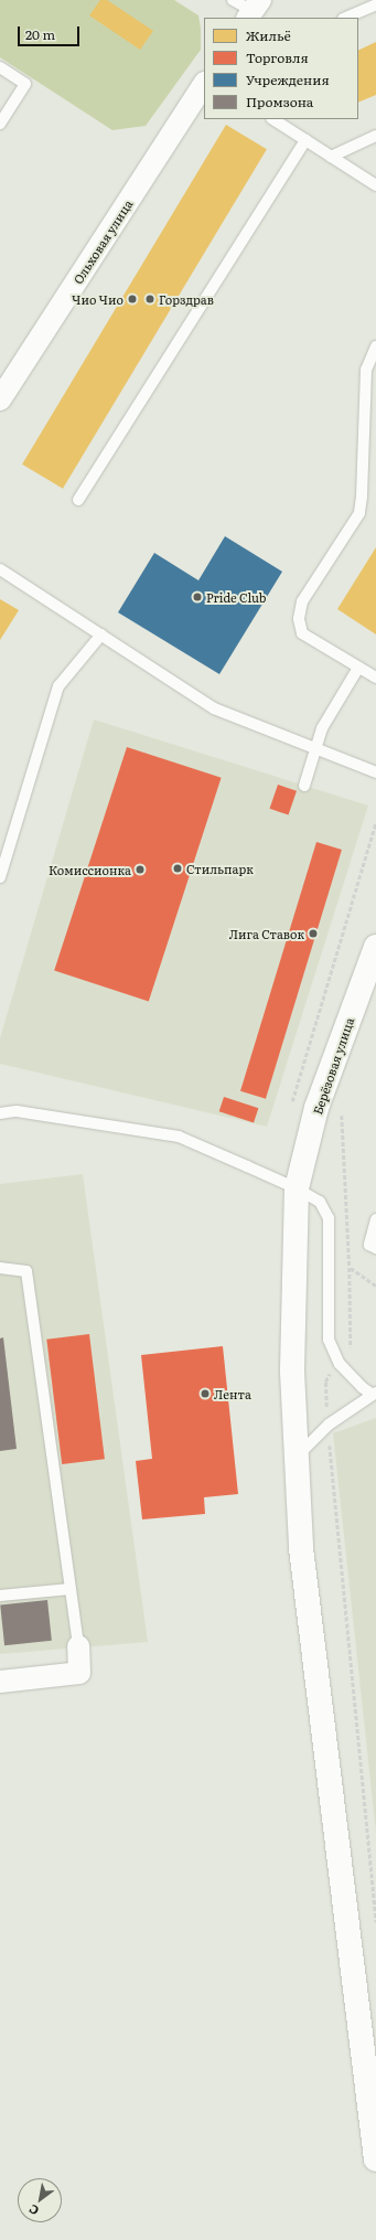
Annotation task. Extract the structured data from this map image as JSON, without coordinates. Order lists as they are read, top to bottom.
{
  "streets": {
    "street": ["Ольховая улица", "Берёзовая улица"]
  },
  "places": [
    "Чио Чио",
    "Горздрав",
    "Pride Club",
    "Стильпарк",
    "Комиссионка",
    "Лига Ставок",
    "Лента"
  ],
  "legend": [
    "Жильё",
    "Торговля",
    "Учреждения",
    "Промзона"
  ],
  "scale_bar": "20 m",
  "north": "bottom left"
}
